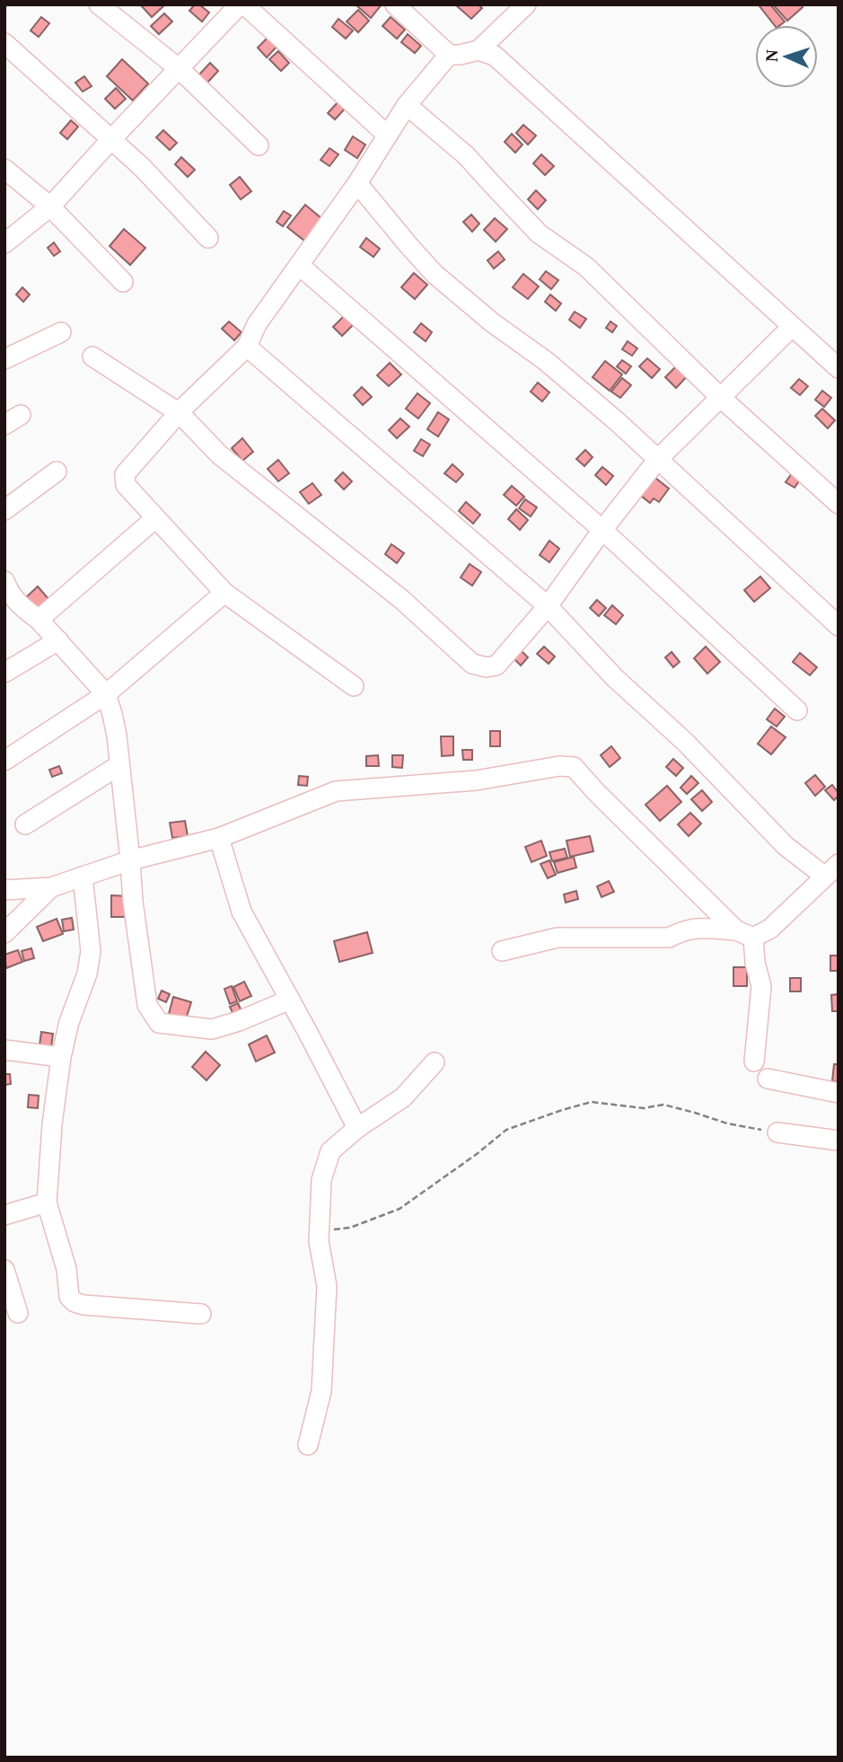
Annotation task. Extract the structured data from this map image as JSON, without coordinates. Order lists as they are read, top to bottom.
{
  "north": "left"
}
